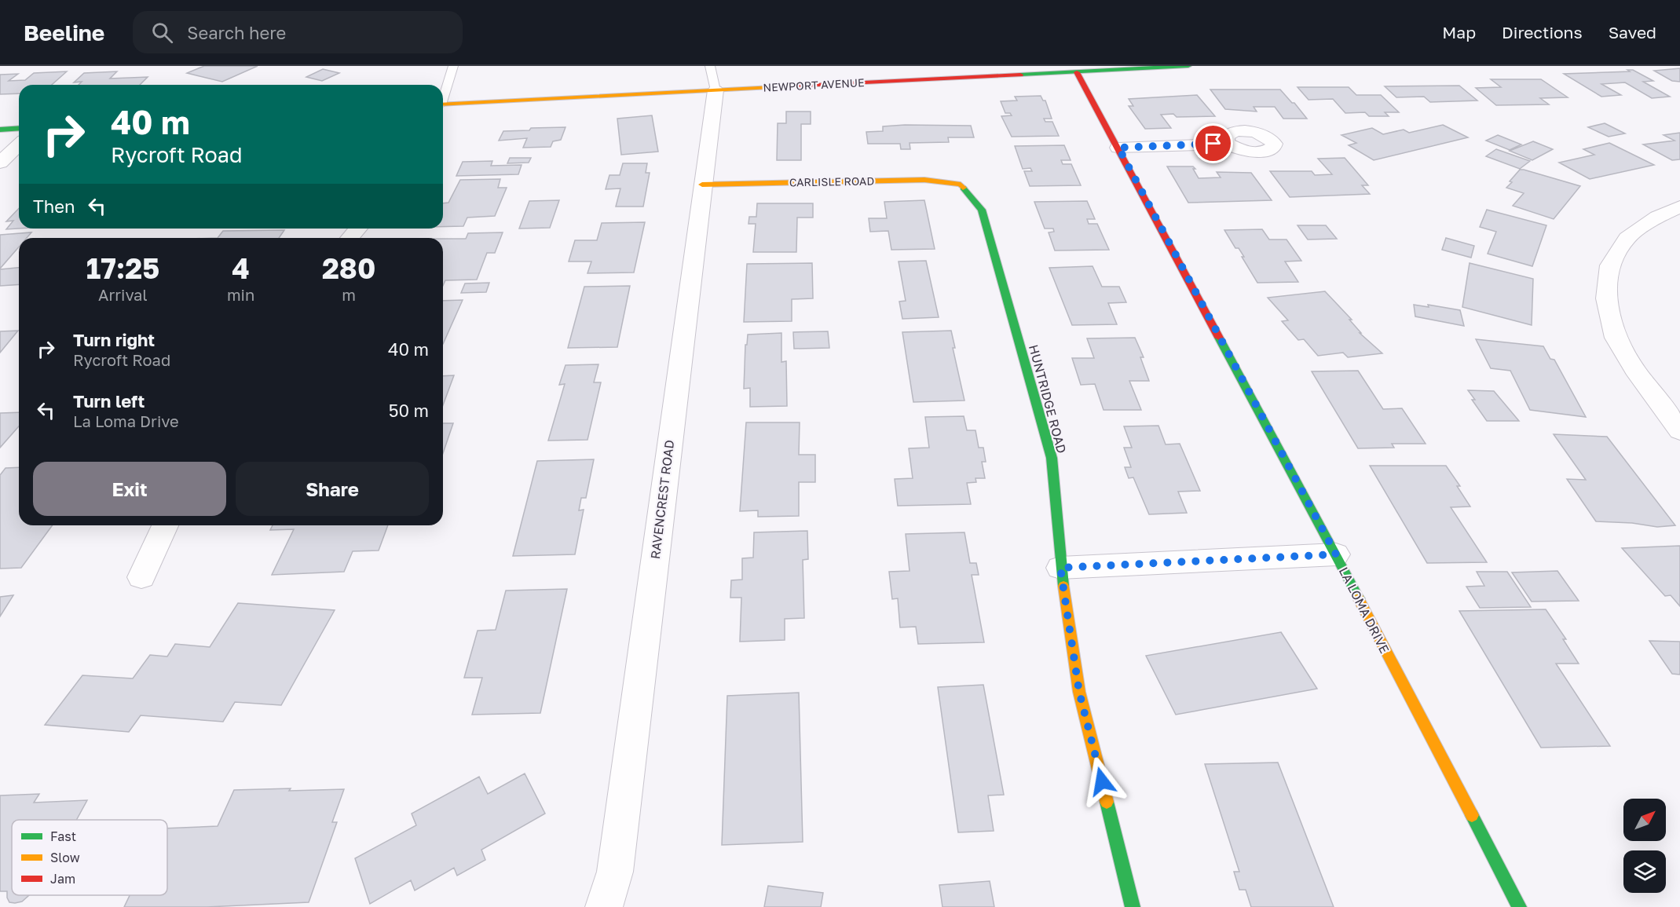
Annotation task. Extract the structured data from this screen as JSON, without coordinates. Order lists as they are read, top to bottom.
{
  "streets": {
    "main road": [
      "NEWPORT AVENUE",
      "CARLISLE ROAD",
      "HUNTRIDGE ROAD",
      "LA LOMA DRIVE"
    ],
    "street": ["RAVENCREST ROAD"]
  },
  "crossings": [
    ["NEWPORT AVENUE", "RAVENCREST ROAD"],
    ["NEWPORT AVENUE", "LA LOMA DRIVE"],
    ["CARLISLE ROAD", "HUNTRIDGE ROAD"],
    ["CARLISLE ROAD", "RAVENCREST ROAD"]
  ],
  "legend": ["Fast", "Slow", "Jam"],
  "north": "top right",
  "page": {
    "header": "Beeline",
    "search": "Search here",
    "nav": ["Map", "Directions", "Saved"],
    "turn": ["40 m", "Rycroft Road"],
    "then": "Then",
    "eta": [
      "17:25",
      "Arrival",
      "4",
      "min",
      "280",
      "m"
    ],
    "list": [
      {
        "name": "Turn right",
        "note": "Rycroft Road",
        "value": "40 m"
      },
      {
        "name": "Turn left",
        "note": "La Loma Drive",
        "value": "50 m"
      }
    ],
    "buttons": ["Exit", "Share"]
  }
}
